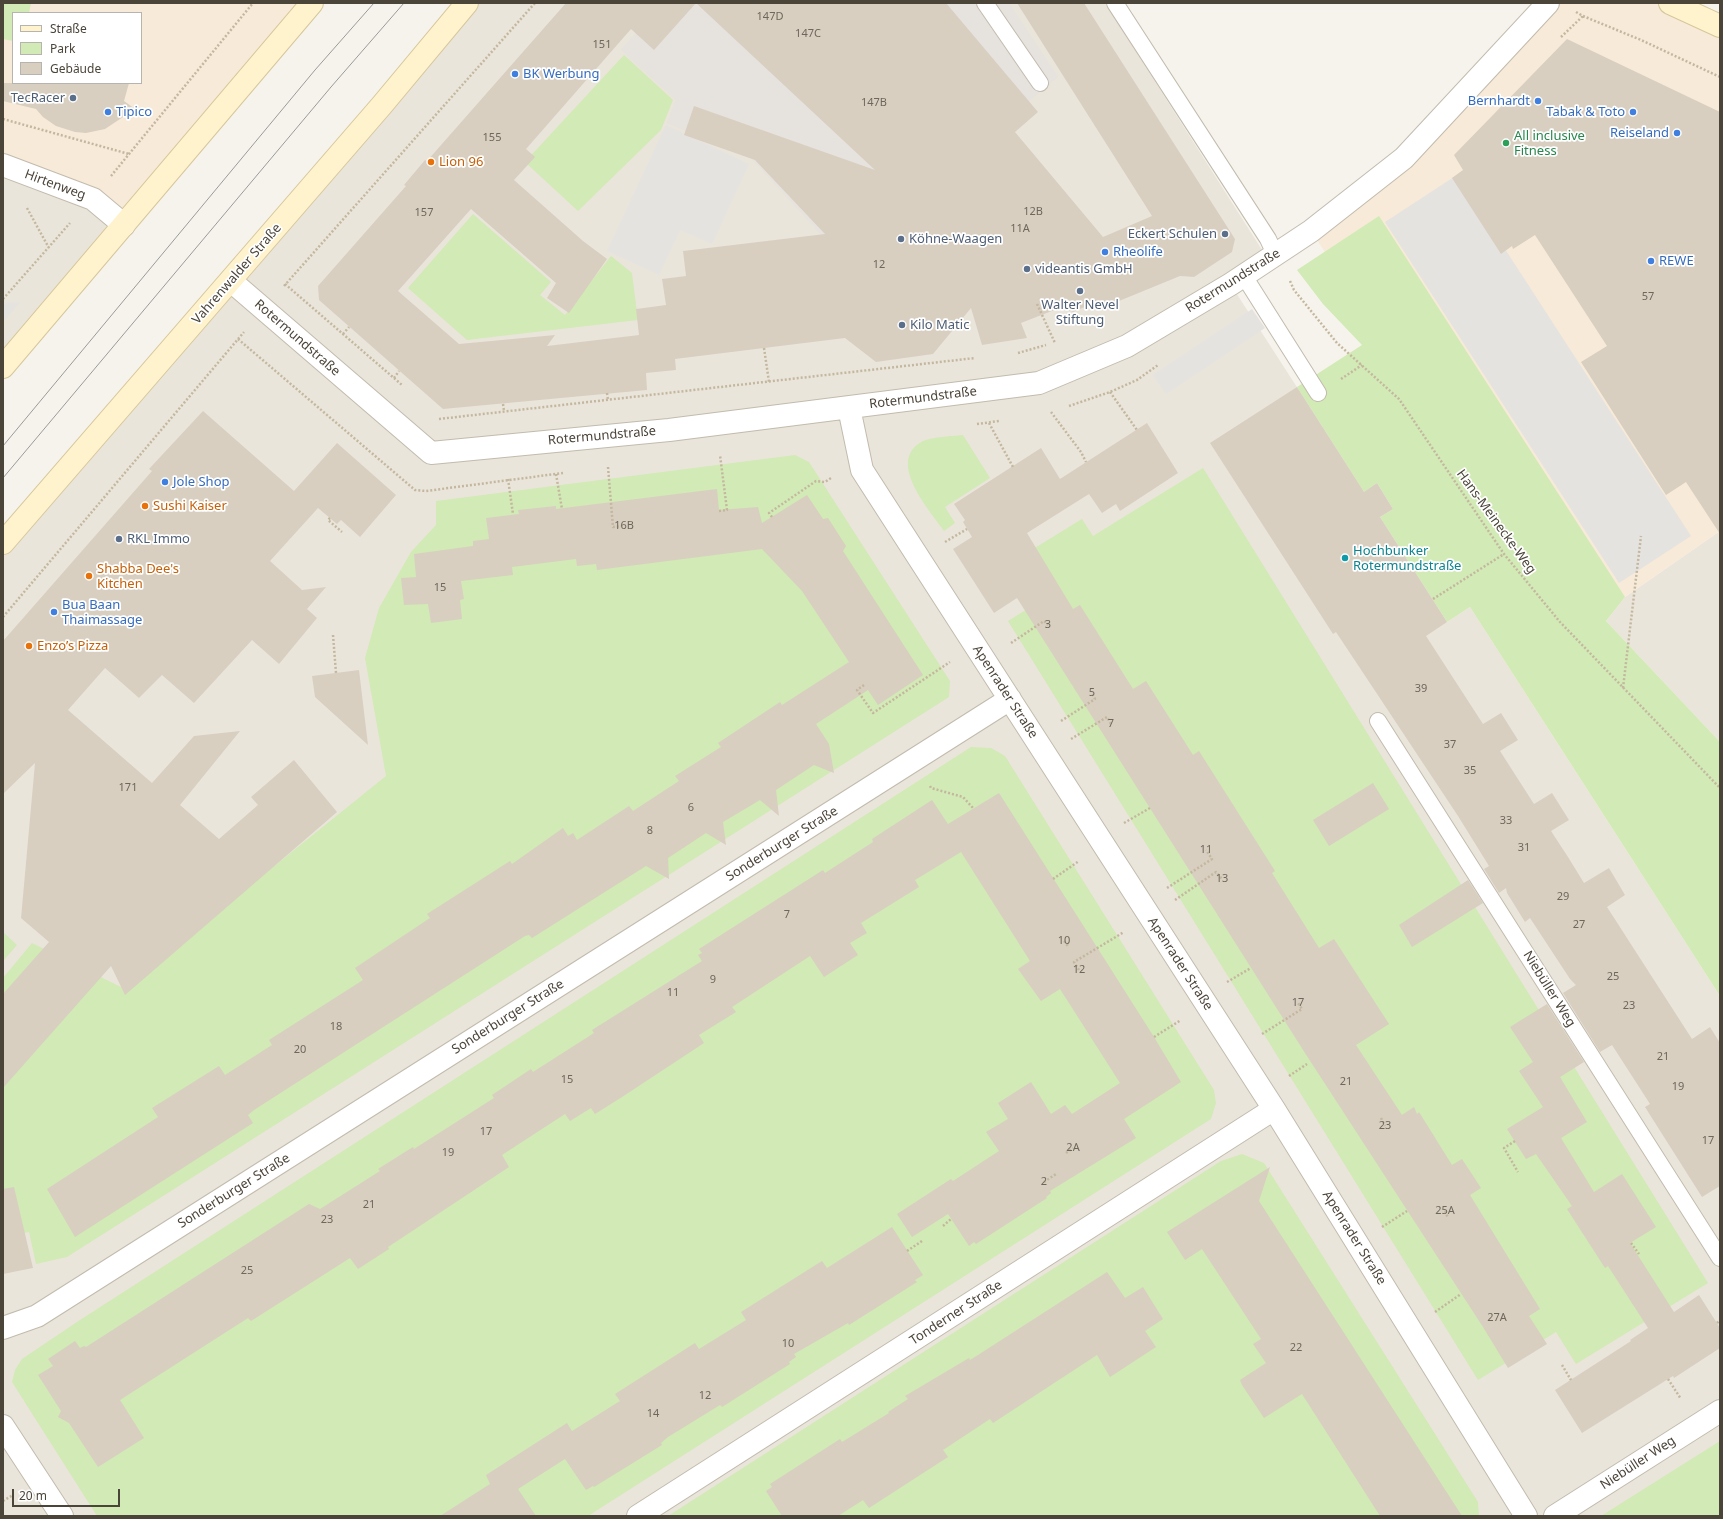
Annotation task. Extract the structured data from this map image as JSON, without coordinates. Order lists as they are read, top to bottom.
{
  "streets": {
    "main road": ["Vahrenwalder Straße"],
    "street": [
      "Hirtenweg",
      "Rotermundstraße",
      "Apenrader Straße",
      "Sonderburger Straße",
      "Niebüller Weg",
      "Tonderner Straße"
    ],
    "path": ["Hans-Meinecke-Weg"]
  },
  "crossings": [
    ["Vahrenwalder Straße", "Rotermundstraße"],
    ["Rotermundstraße", "Hans-Meinecke-Weg"],
    ["Rotermundstraße", "Apenrader Straße"],
    ["Apenrader Straße", "Sonderburger Straße"],
    ["Apenrader Straße", "Tonderner Straße"]
  ],
  "places": [
    "BK Werbung",
    "TecRacer",
    "Bernhardt",
    "Tipico",
    "Tabak & Toto",
    "Reiseland",
    "All inclusive Fitness",
    "Lion 96",
    "Eckert Schulen",
    "Köhne-Waagen",
    "Rheolife",
    "REWE",
    "videantis GmbH",
    "Walter Nevel Stiftung",
    "Kilo Matic",
    "Jole Shop",
    "Sushi Kaiser",
    "RKL Immo",
    "Hochbunker Rotermundstraße",
    "Shabba Dee's Kitchen",
    "Bua Baan Thaimassage",
    "Enzo’s Pizza"
  ],
  "house_numbers": [
    "147D",
    "147C",
    "151",
    "147B",
    "155",
    "12B",
    "157",
    "11A",
    "12",
    "57",
    "16B",
    "15",
    "3",
    "39",
    "5",
    "7",
    "37",
    "35",
    "171",
    "6",
    "33",
    "8",
    "31",
    "11",
    "13",
    "29",
    "7",
    "27",
    "10",
    "12",
    "25",
    "9",
    "11",
    "17",
    "23",
    "18",
    "20",
    "21",
    "15",
    "21",
    "19",
    "23",
    "17",
    "17",
    "2A",
    "19",
    "2",
    "21",
    "25A",
    "23",
    "25",
    "27A",
    "10",
    "22",
    "12",
    "14"
  ],
  "legend": ["Straße", "Park", "Gebäude"],
  "scale_bar": "20 m"
}
